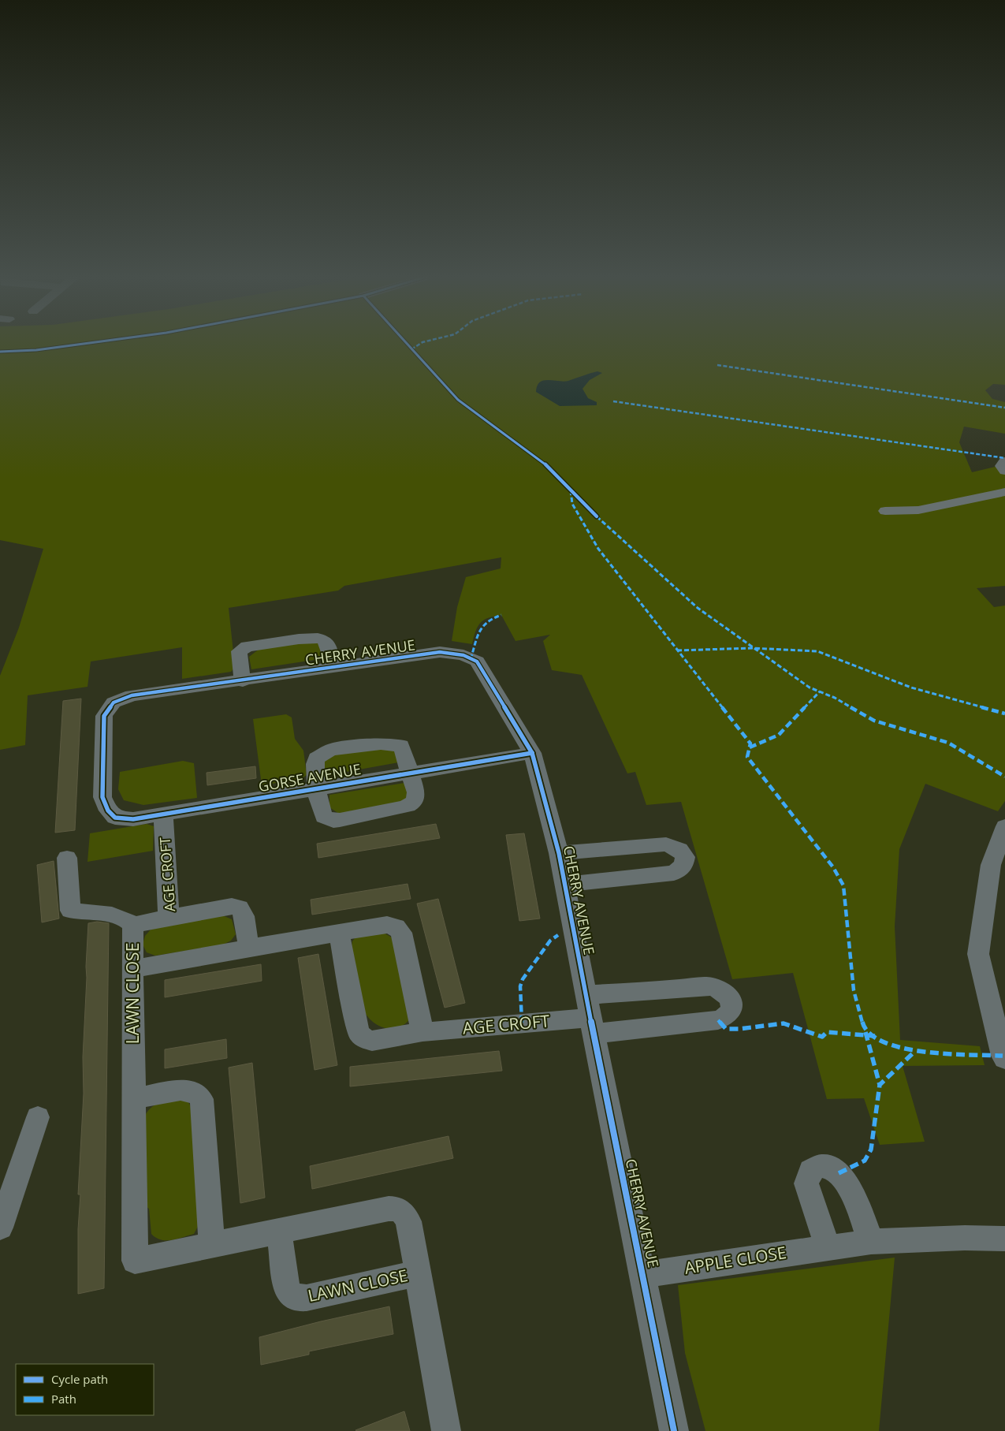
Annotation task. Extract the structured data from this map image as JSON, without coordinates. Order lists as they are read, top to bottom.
{
  "streets": {
    "street": [
      "CHERRY AVENUE",
      "GORSE AVENUE",
      "AGE CROFT",
      "LAWN CLOSE",
      "APPLE CLOSE"
    ]
  },
  "crossings": [
    ["CHERRY AVENUE", "GORSE AVENUE"],
    ["CHERRY AVENUE", "AGE CROFT"],
    ["CHERRY AVENUE", "APPLE CLOSE"],
    ["GORSE AVENUE", "AGE CROFT"],
    ["AGE CROFT", "LAWN CLOSE"]
  ],
  "legend": ["Cycle path", "Path"]
}
